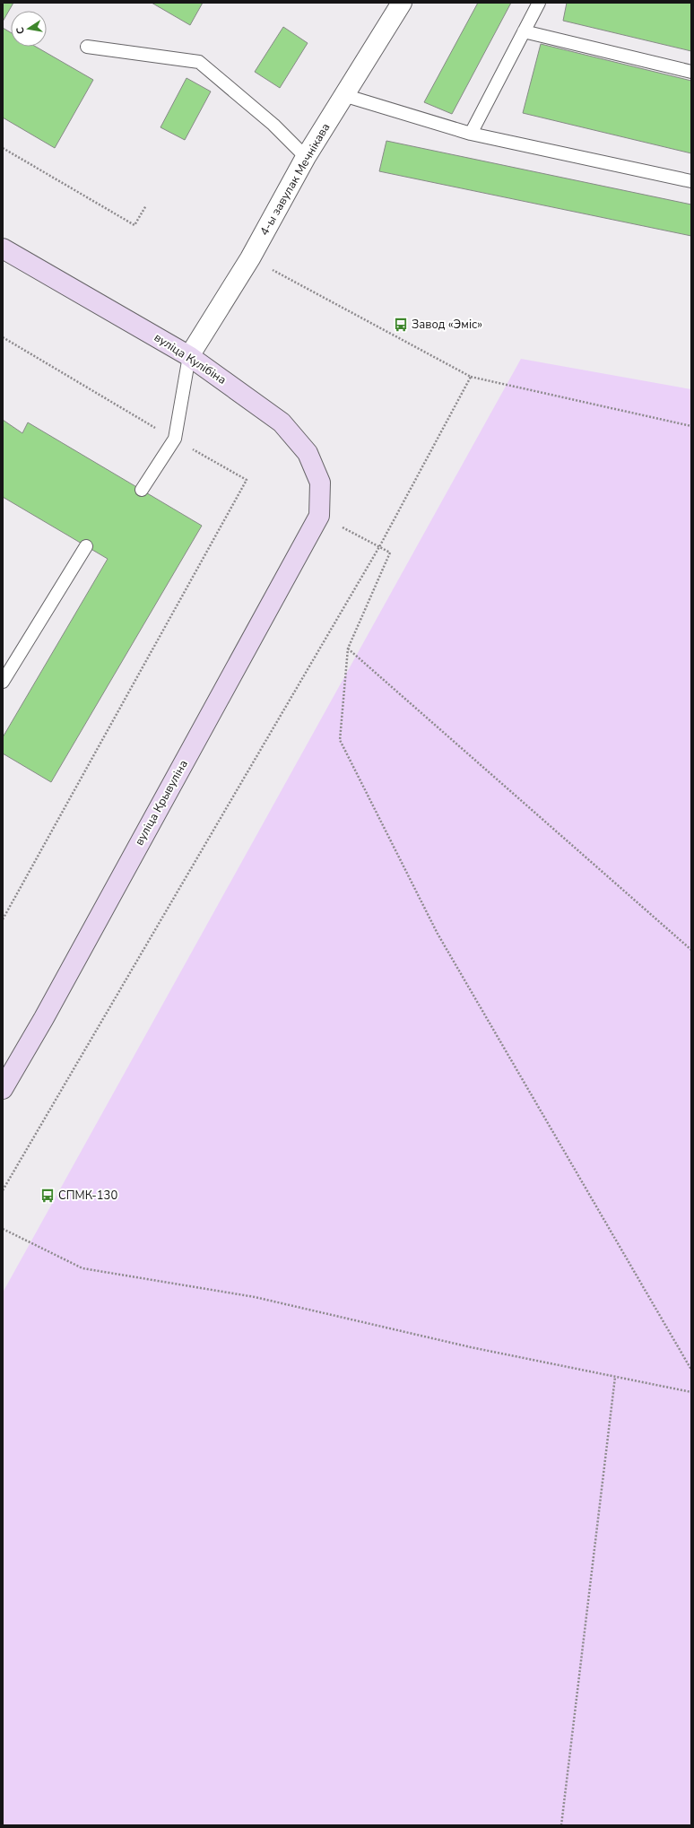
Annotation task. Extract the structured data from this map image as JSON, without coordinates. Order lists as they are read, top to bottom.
{
  "streets": {
    "main road": ["вуліца Кулібіна", "вуліца Крывуліна"],
    "street": ["4-ы завулак Мечнікава"]
  },
  "crossings": [
    ["4-ы завулак Мечнікава", "вуліца Кулібіна"],
    ["вуліца Кулібіна", "вуліца Крывуліна"]
  ],
  "places": {
    "bus stop": ["Завод «Эміс»", "СПМК-130"]
  },
  "north": "left"
}
